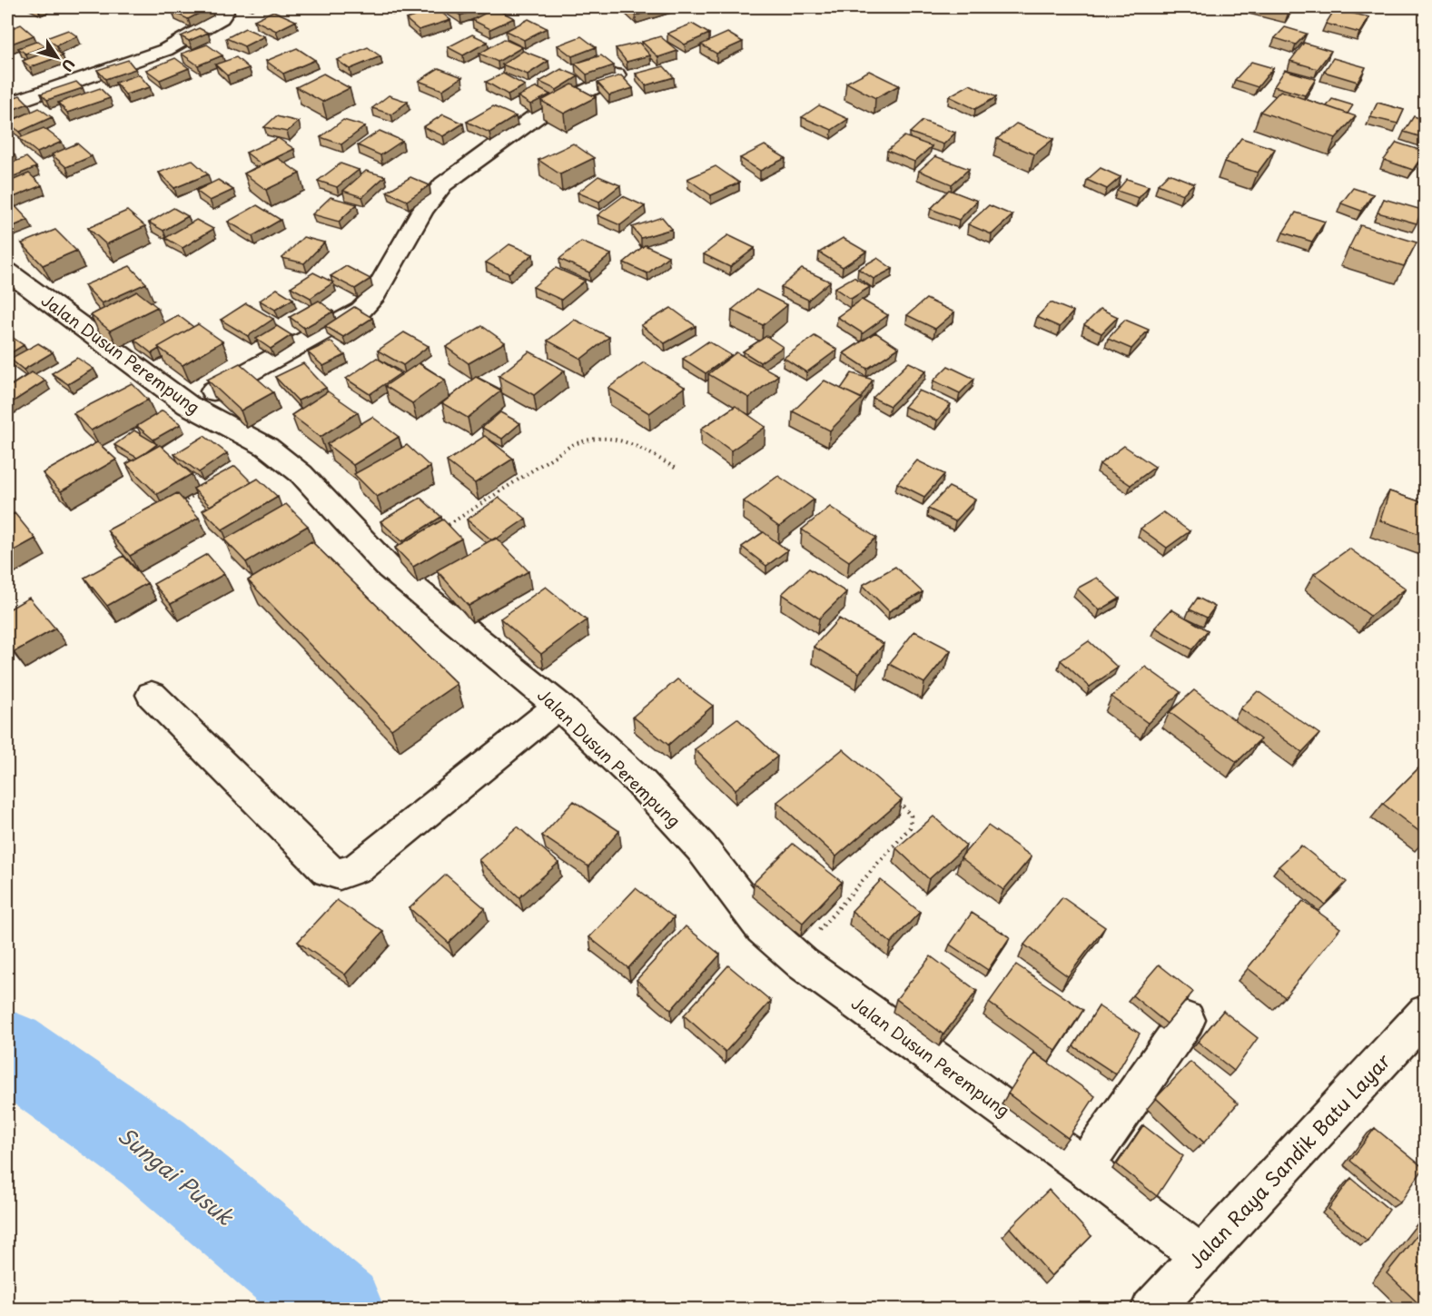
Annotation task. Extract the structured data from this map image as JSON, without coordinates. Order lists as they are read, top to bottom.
{
  "streets": {
    "street": ["Jalan Dusun Perempung", "Jalan Raya Sandik Batu Layar"]
  },
  "crossings": [
    ["Jalan Dusun Perempung", "Jalan Raya Sandik Batu Layar"]
  ],
  "water": ["Sungai Pusuk"],
  "north": "bottom right"
}
